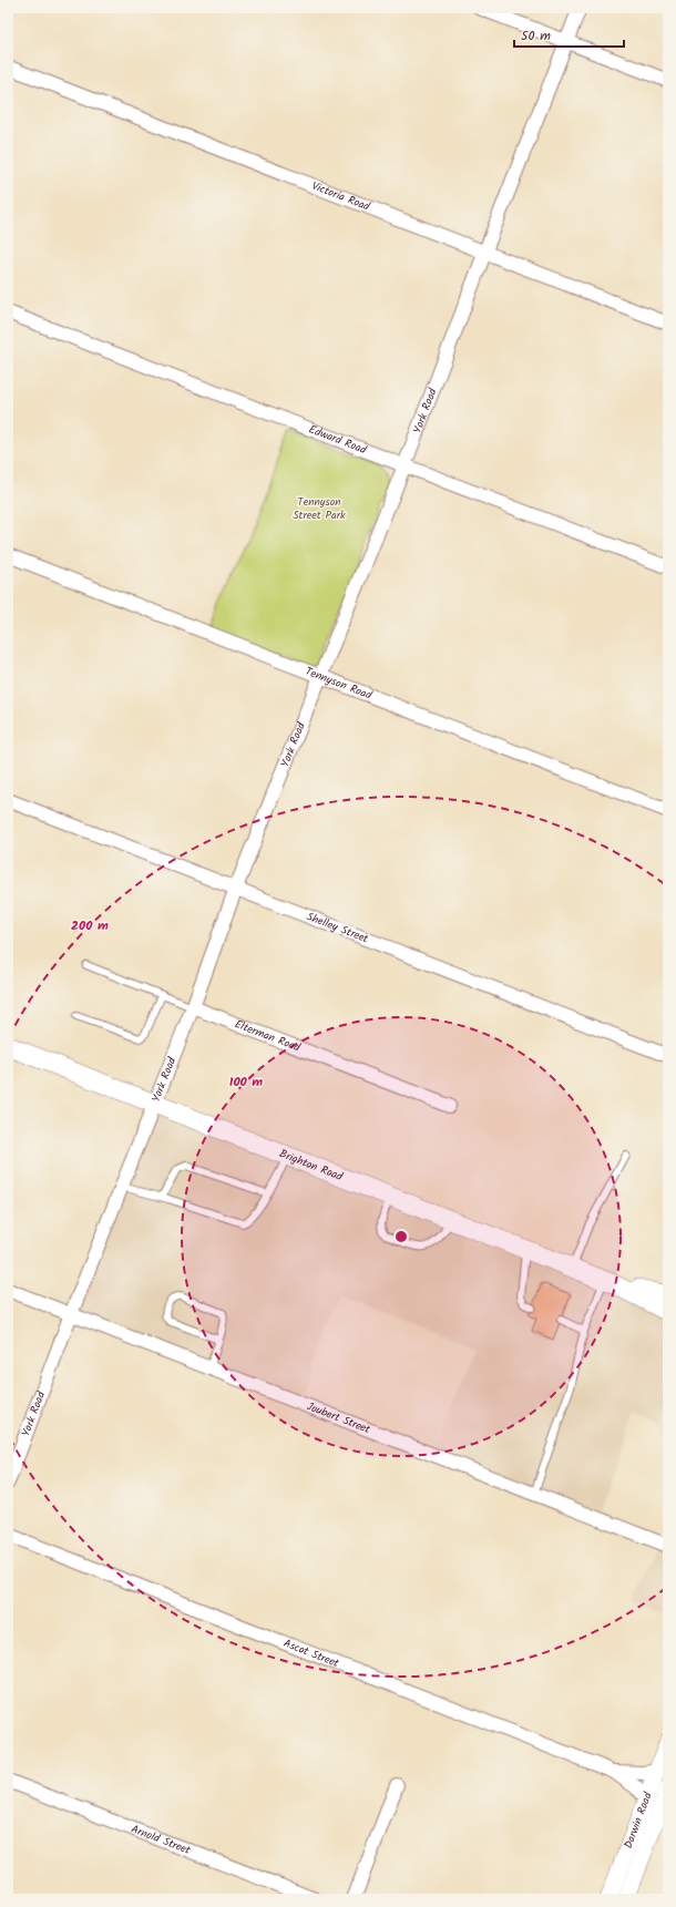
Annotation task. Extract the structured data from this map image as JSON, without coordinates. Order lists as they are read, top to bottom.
{
  "streets": {
    "main road": ["Brighton Road"],
    "street": [
      "Victoria Road",
      "York Road",
      "Edward Road",
      "Tennyson Road",
      "Shelley Street",
      "Elterman Road",
      "Joubert Street",
      "Ascot Street",
      "Darwin Road",
      "Arnold Street"
    ]
  },
  "crossings": [
    ["Victoria Road", "York Road"],
    ["York Road", "Edward Road"],
    ["York Road", "Tennyson Road"],
    ["York Road", "Shelley Street"],
    ["York Road", "Elterman Road"],
    ["York Road", "Brighton Road"],
    ["York Road", "Joubert Street"],
    ["Ascot Street", "Darwin Road"]
  ],
  "parks": ["Tennyson Street Park"],
  "scale_bar": "50 m",
  "rings": ["200 m", "100 m"]
}
